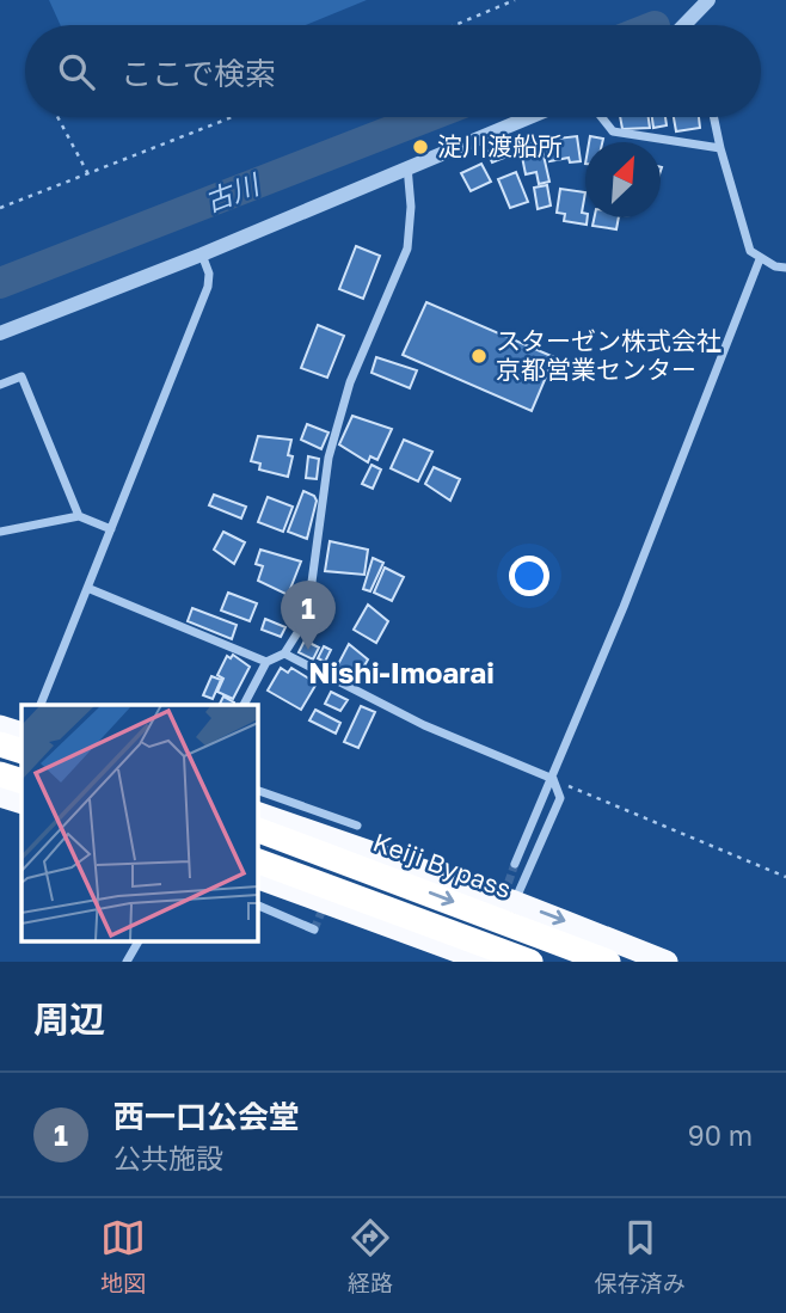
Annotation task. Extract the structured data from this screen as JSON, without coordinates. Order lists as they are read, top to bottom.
{
  "streets": {
    "highway": ["Keiji Bypass"]
  },
  "districts": ["Nishi-Imoarai"],
  "water": ["古川"],
  "places": ["淀川渡船所", "スターゼン株式会社 京都営業センター"],
  "north": "top right",
  "page": {
    "search": "ここで検索",
    "pins": "1",
    "heading": "周辺",
    "list": [
      {
        "mark": "1",
        "name": "西一口公会堂",
        "note": "公共施設",
        "value": "90 m"
      }
    ],
    "nav": ["地図", "経路", "保存済み"]
  }
}
